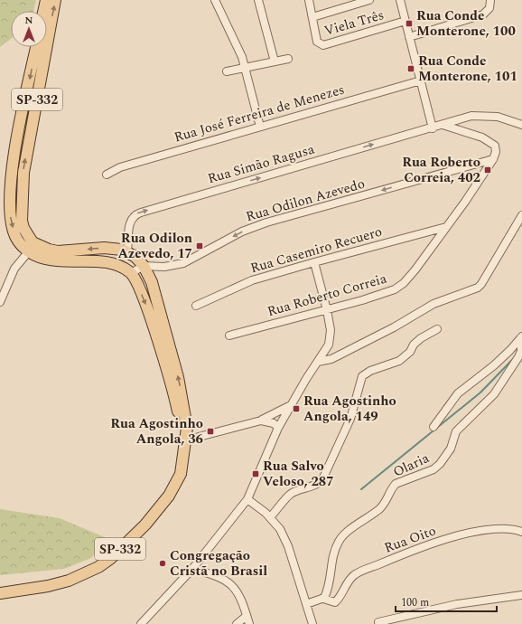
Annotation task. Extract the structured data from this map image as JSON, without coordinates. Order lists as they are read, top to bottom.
{
  "streets": {
    "main road": ["SP-332"],
    "street": [
      "Viela Três",
      "Rua José Ferreira de Menezes",
      "Rua Simão Ragusa",
      "Rua Odilon Azevedo",
      "Rua Casemiro Recuero",
      "Rua Roberto Correia",
      "Olaria",
      "Rua Oito"
    ]
  },
  "crossings": [
    ["SP-332", "Rua Simão Ragusa"],
    ["SP-332", "Rua Odilon Azevedo"],
    ["Rua Odilon Azevedo", "Rua Roberto Correia"],
    ["Rua Casemiro Recuero", "Rua Roberto Correia"],
    ["Olaria", "Rua Oito"]
  ],
  "one_way": ["Rua Simão Ragusa", "Rua Odilon Azevedo"],
  "places": {
    "transit": [
      "Rua Conde Monterone, 100",
      "Rua Conde Monterone, 101",
      "Rua Roberto Correia, 402",
      "Rua Odilon Azevedo, 17",
      "Rua Agostinho Angola, 149",
      "Rua Agostinho Angola, 36",
      "Rua Salvo Veloso, 287"
    ],
    "other": ["Congregação Cristã no Brasil"]
  },
  "scale_bar": "100 m",
  "north": "top"
}
